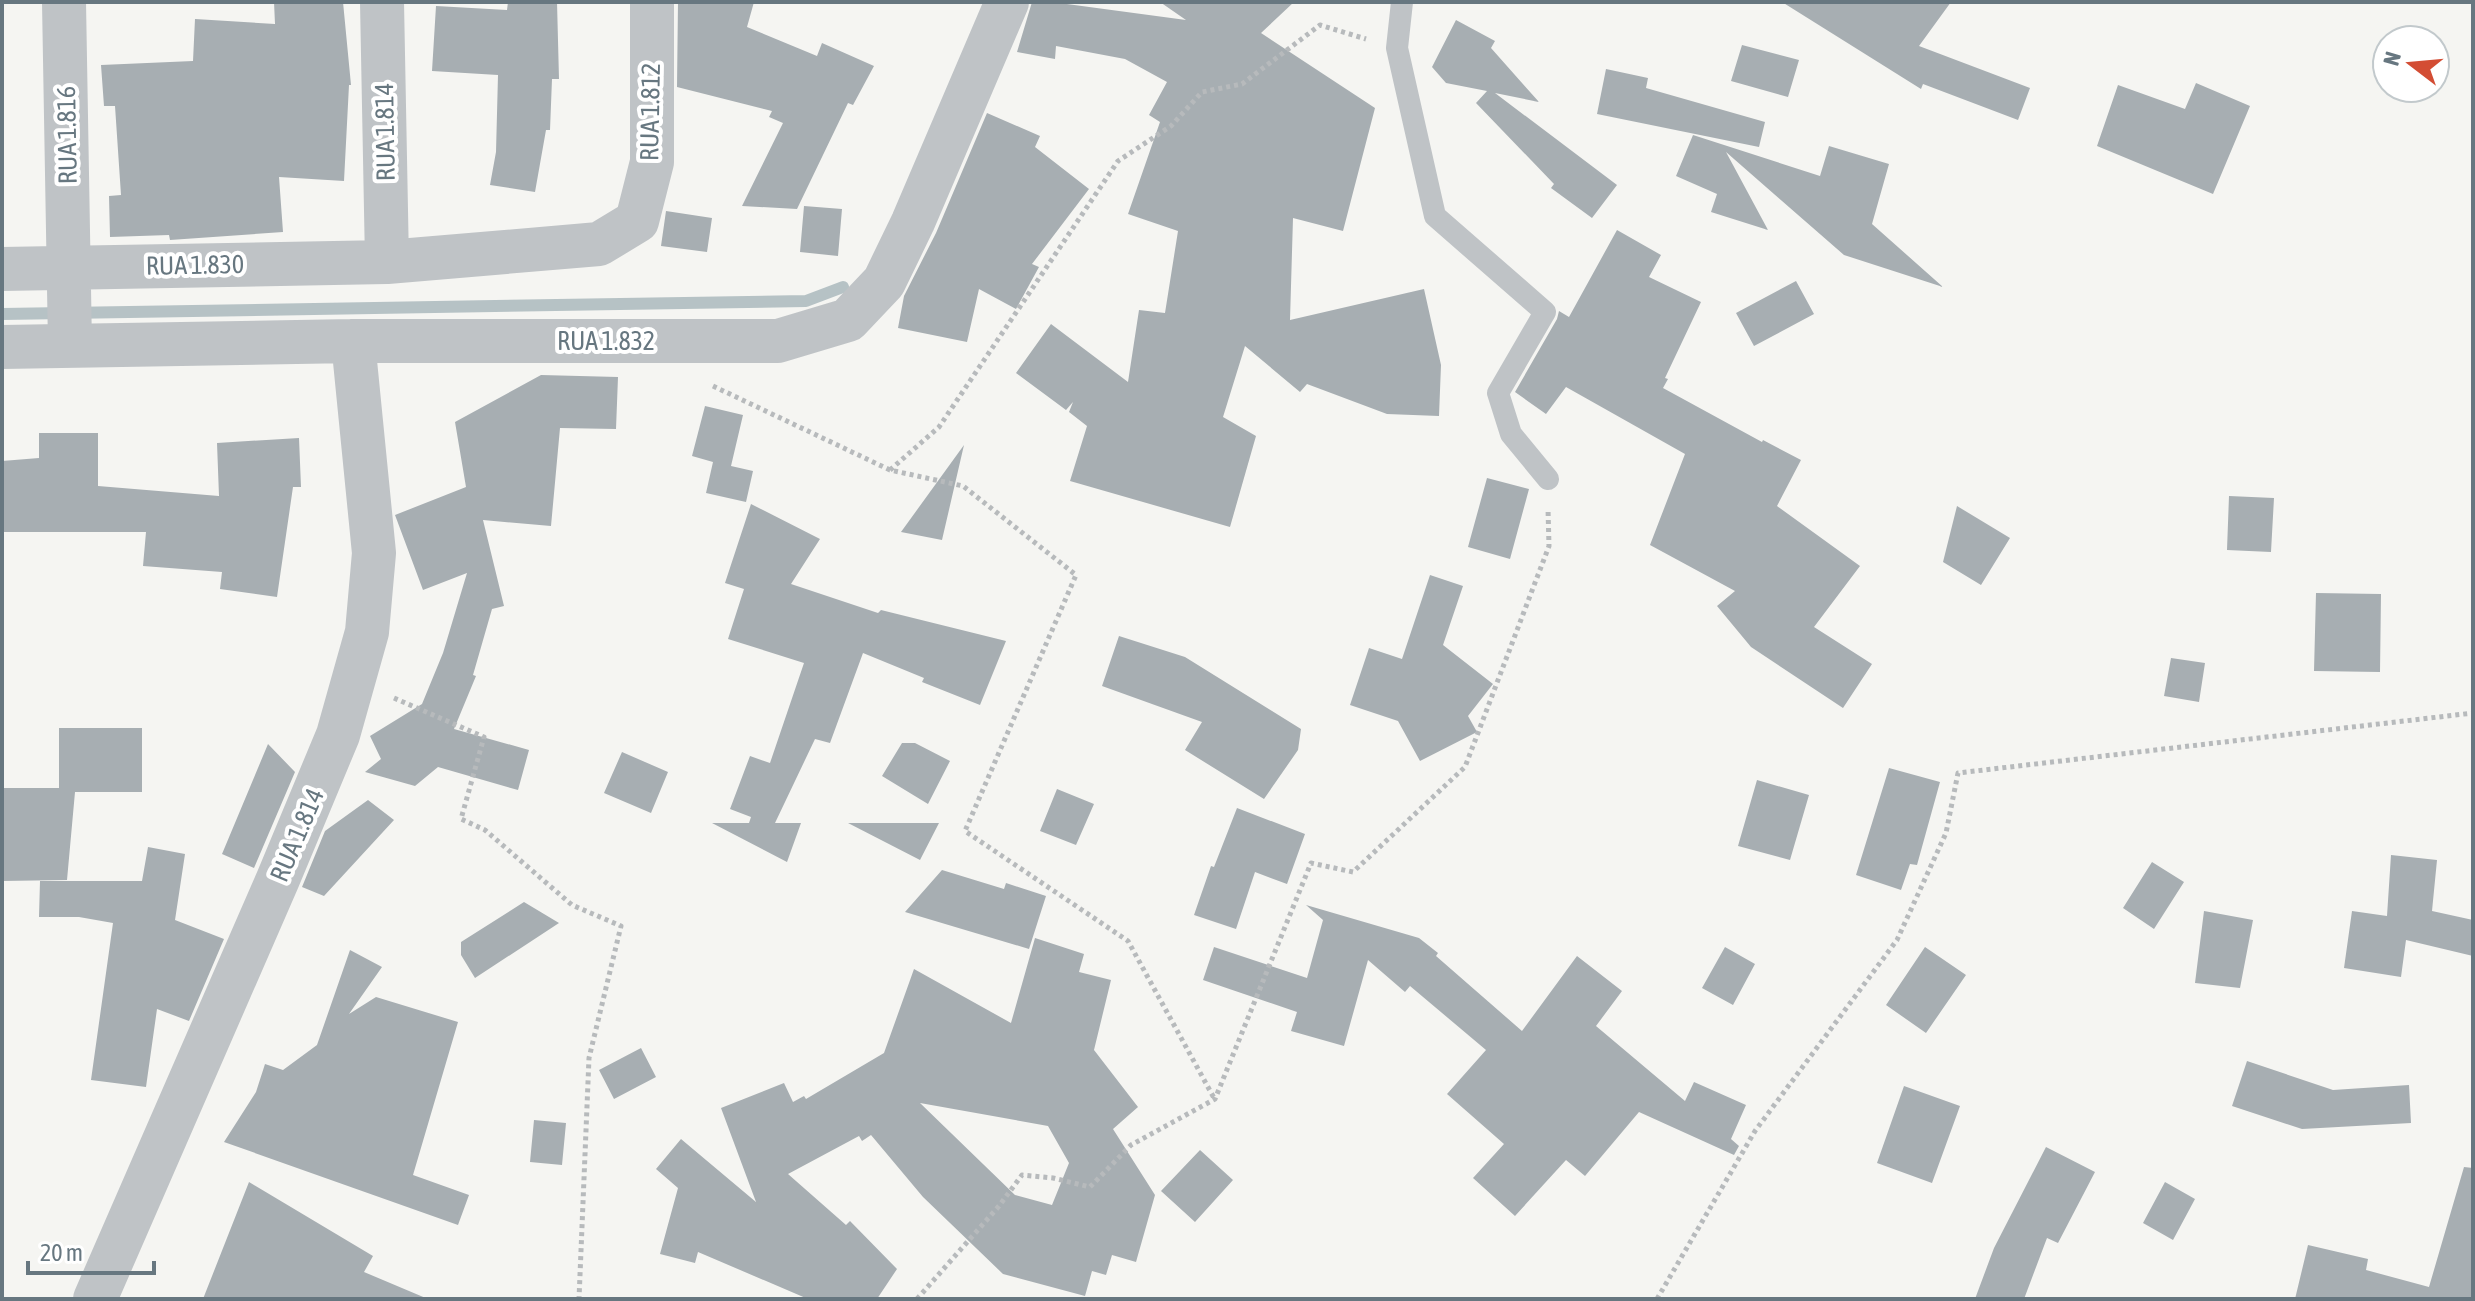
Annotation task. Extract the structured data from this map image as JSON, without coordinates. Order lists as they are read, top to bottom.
{
  "streets": {
    "street": [
      "RUA 1.812",
      "RUA 1.814",
      "RUA 1.816",
      "RUA 1.830",
      "RUA 1.832"
    ]
  },
  "crossings": [
    ["RUA 1.812", "RUA 1.830"],
    ["RUA 1.814", "RUA 1.830"],
    ["RUA 1.814", "RUA 1.832"],
    ["RUA 1.816", "RUA 1.830"],
    ["RUA 1.816", "RUA 1.832"]
  ],
  "scale_bar": "20 m",
  "north": "left"
}
